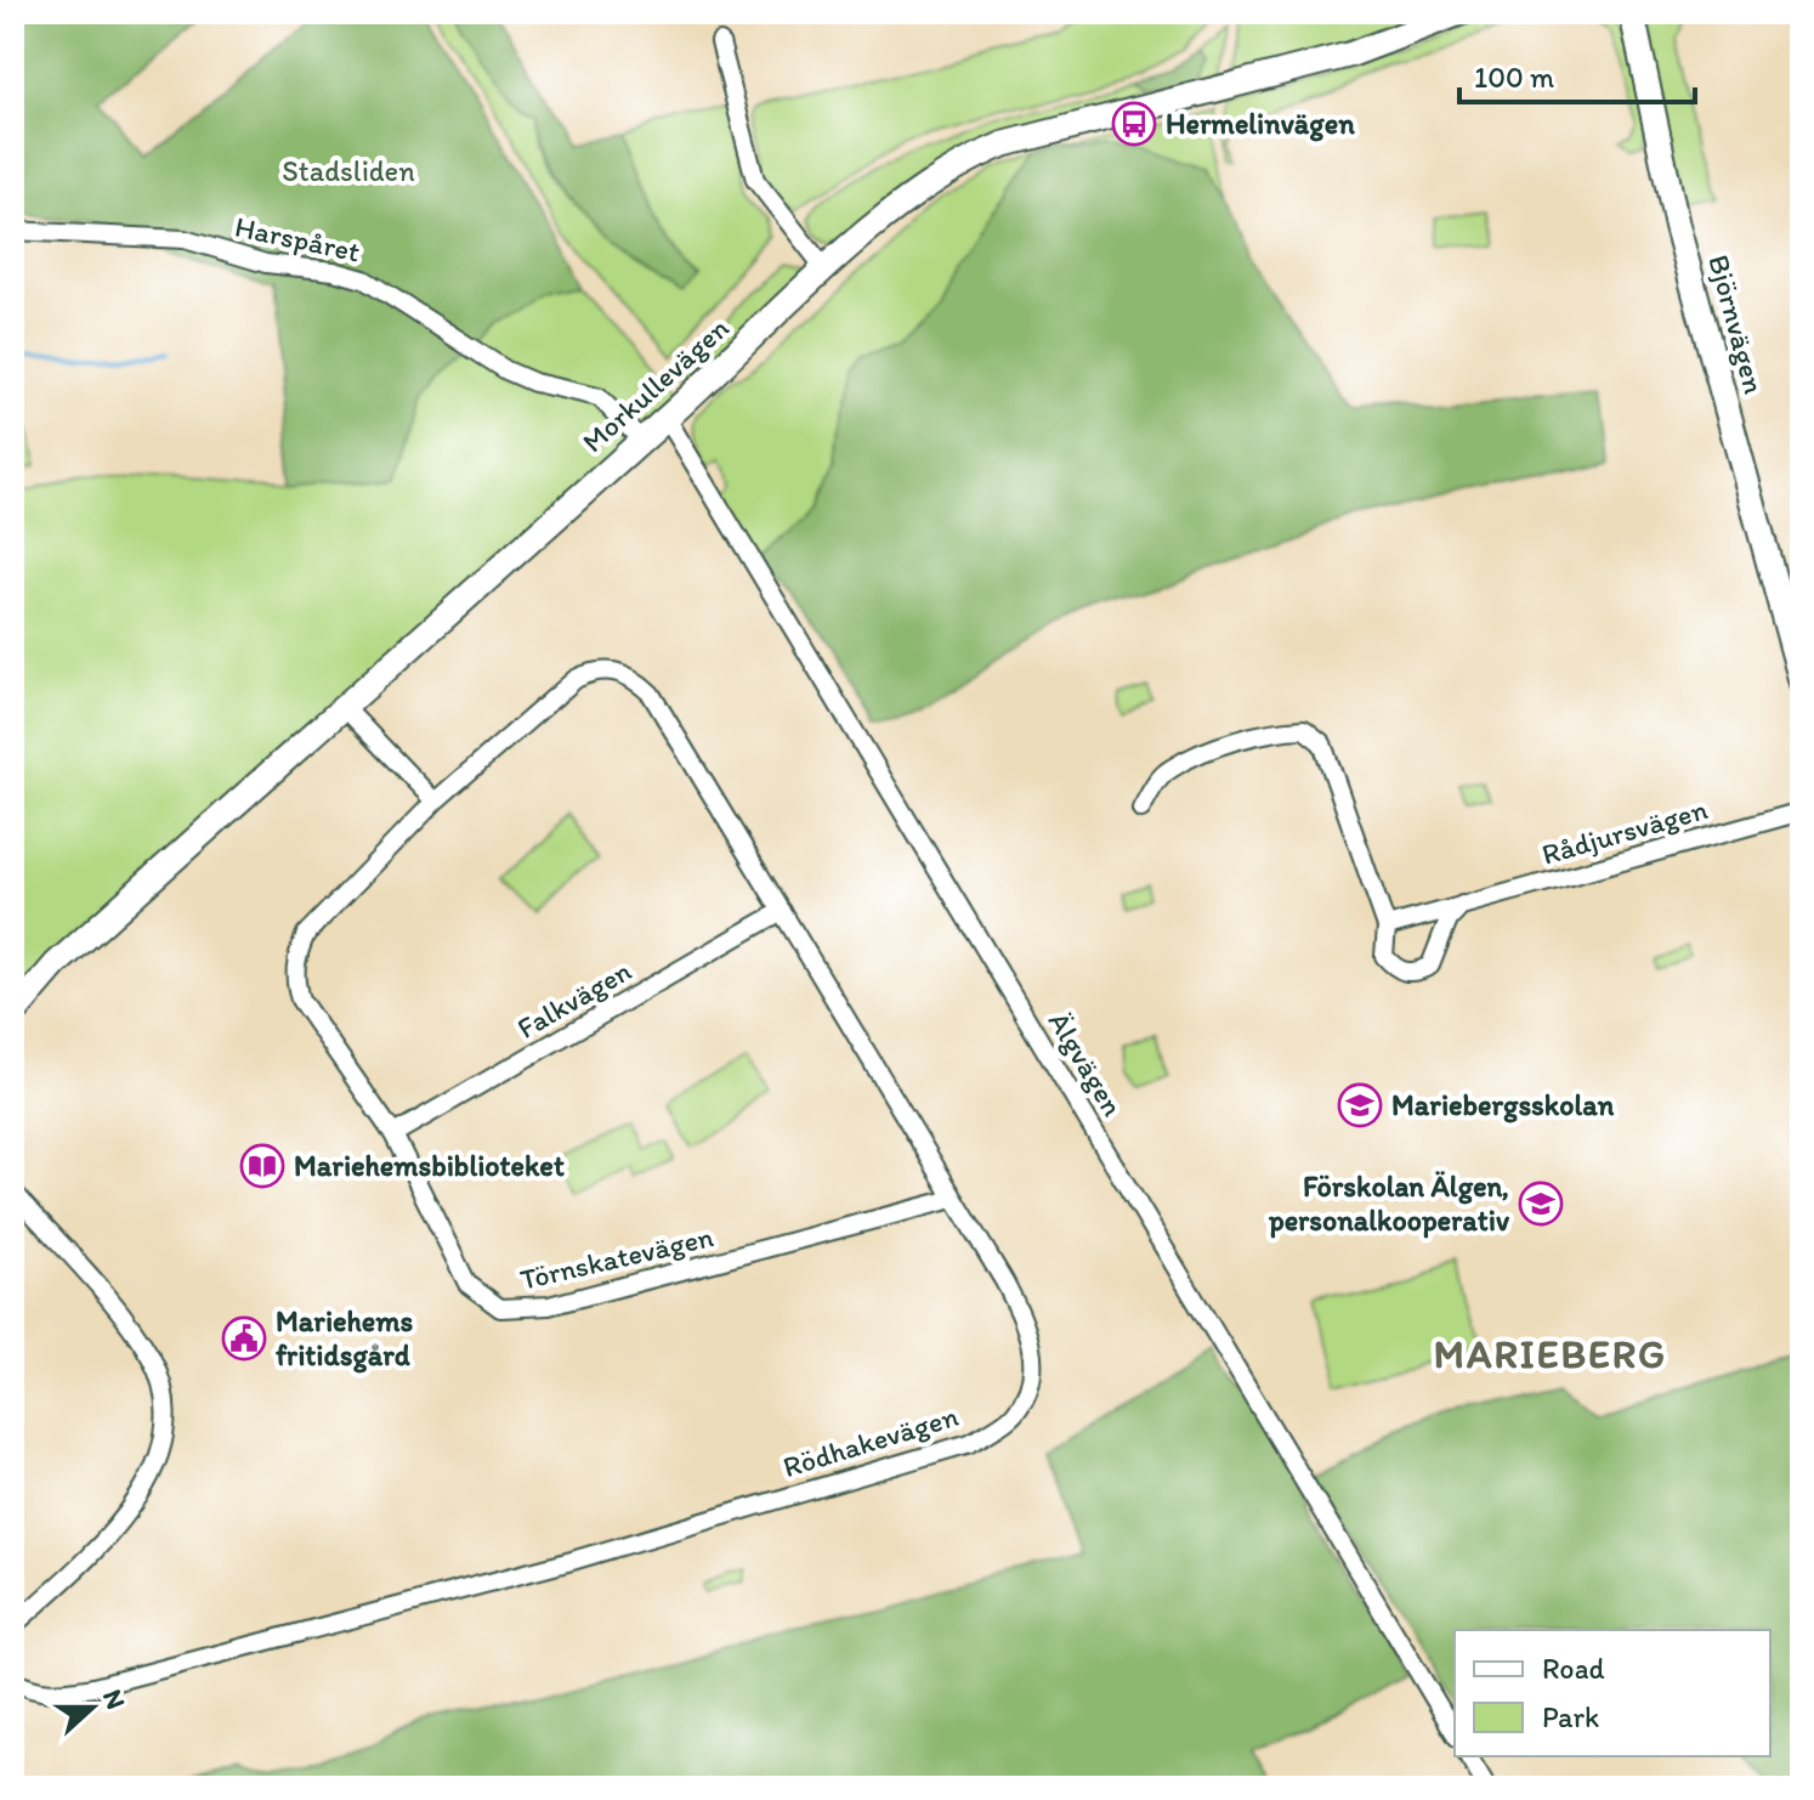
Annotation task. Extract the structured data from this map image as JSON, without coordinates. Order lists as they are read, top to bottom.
{
  "streets": {
    "street": [
      "Harspåret",
      "Björnvägen",
      "Morkullevägen",
      "Rådjursvägen",
      "Falkvägen",
      "Älgvägen",
      "Törnskatevägen",
      "Rödhakevägen"
    ]
  },
  "crossings": [
    ["Harspåret", "Morkullevägen"],
    ["Morkullevägen", "Älgvägen"],
    ["Falkvägen", "Törnskatevägen"],
    ["Falkvägen", "Rödhakevägen"],
    ["Törnskatevägen", "Rödhakevägen"]
  ],
  "districts": ["MARIEBERG"],
  "parks": ["Stadsliden"],
  "places": {
    "bus stop": ["Hermelinvägen"],
    "school or university": ["Mariebergsskolan", "Förskolan Älgen, personalkooperativ"],
    "library": ["Mariehemsbiblioteket"],
    "public building": ["Mariehems fritidsgård"]
  },
  "legend": ["Road", "Park"],
  "scale_bar": "100 m",
  "north": "right"
}
